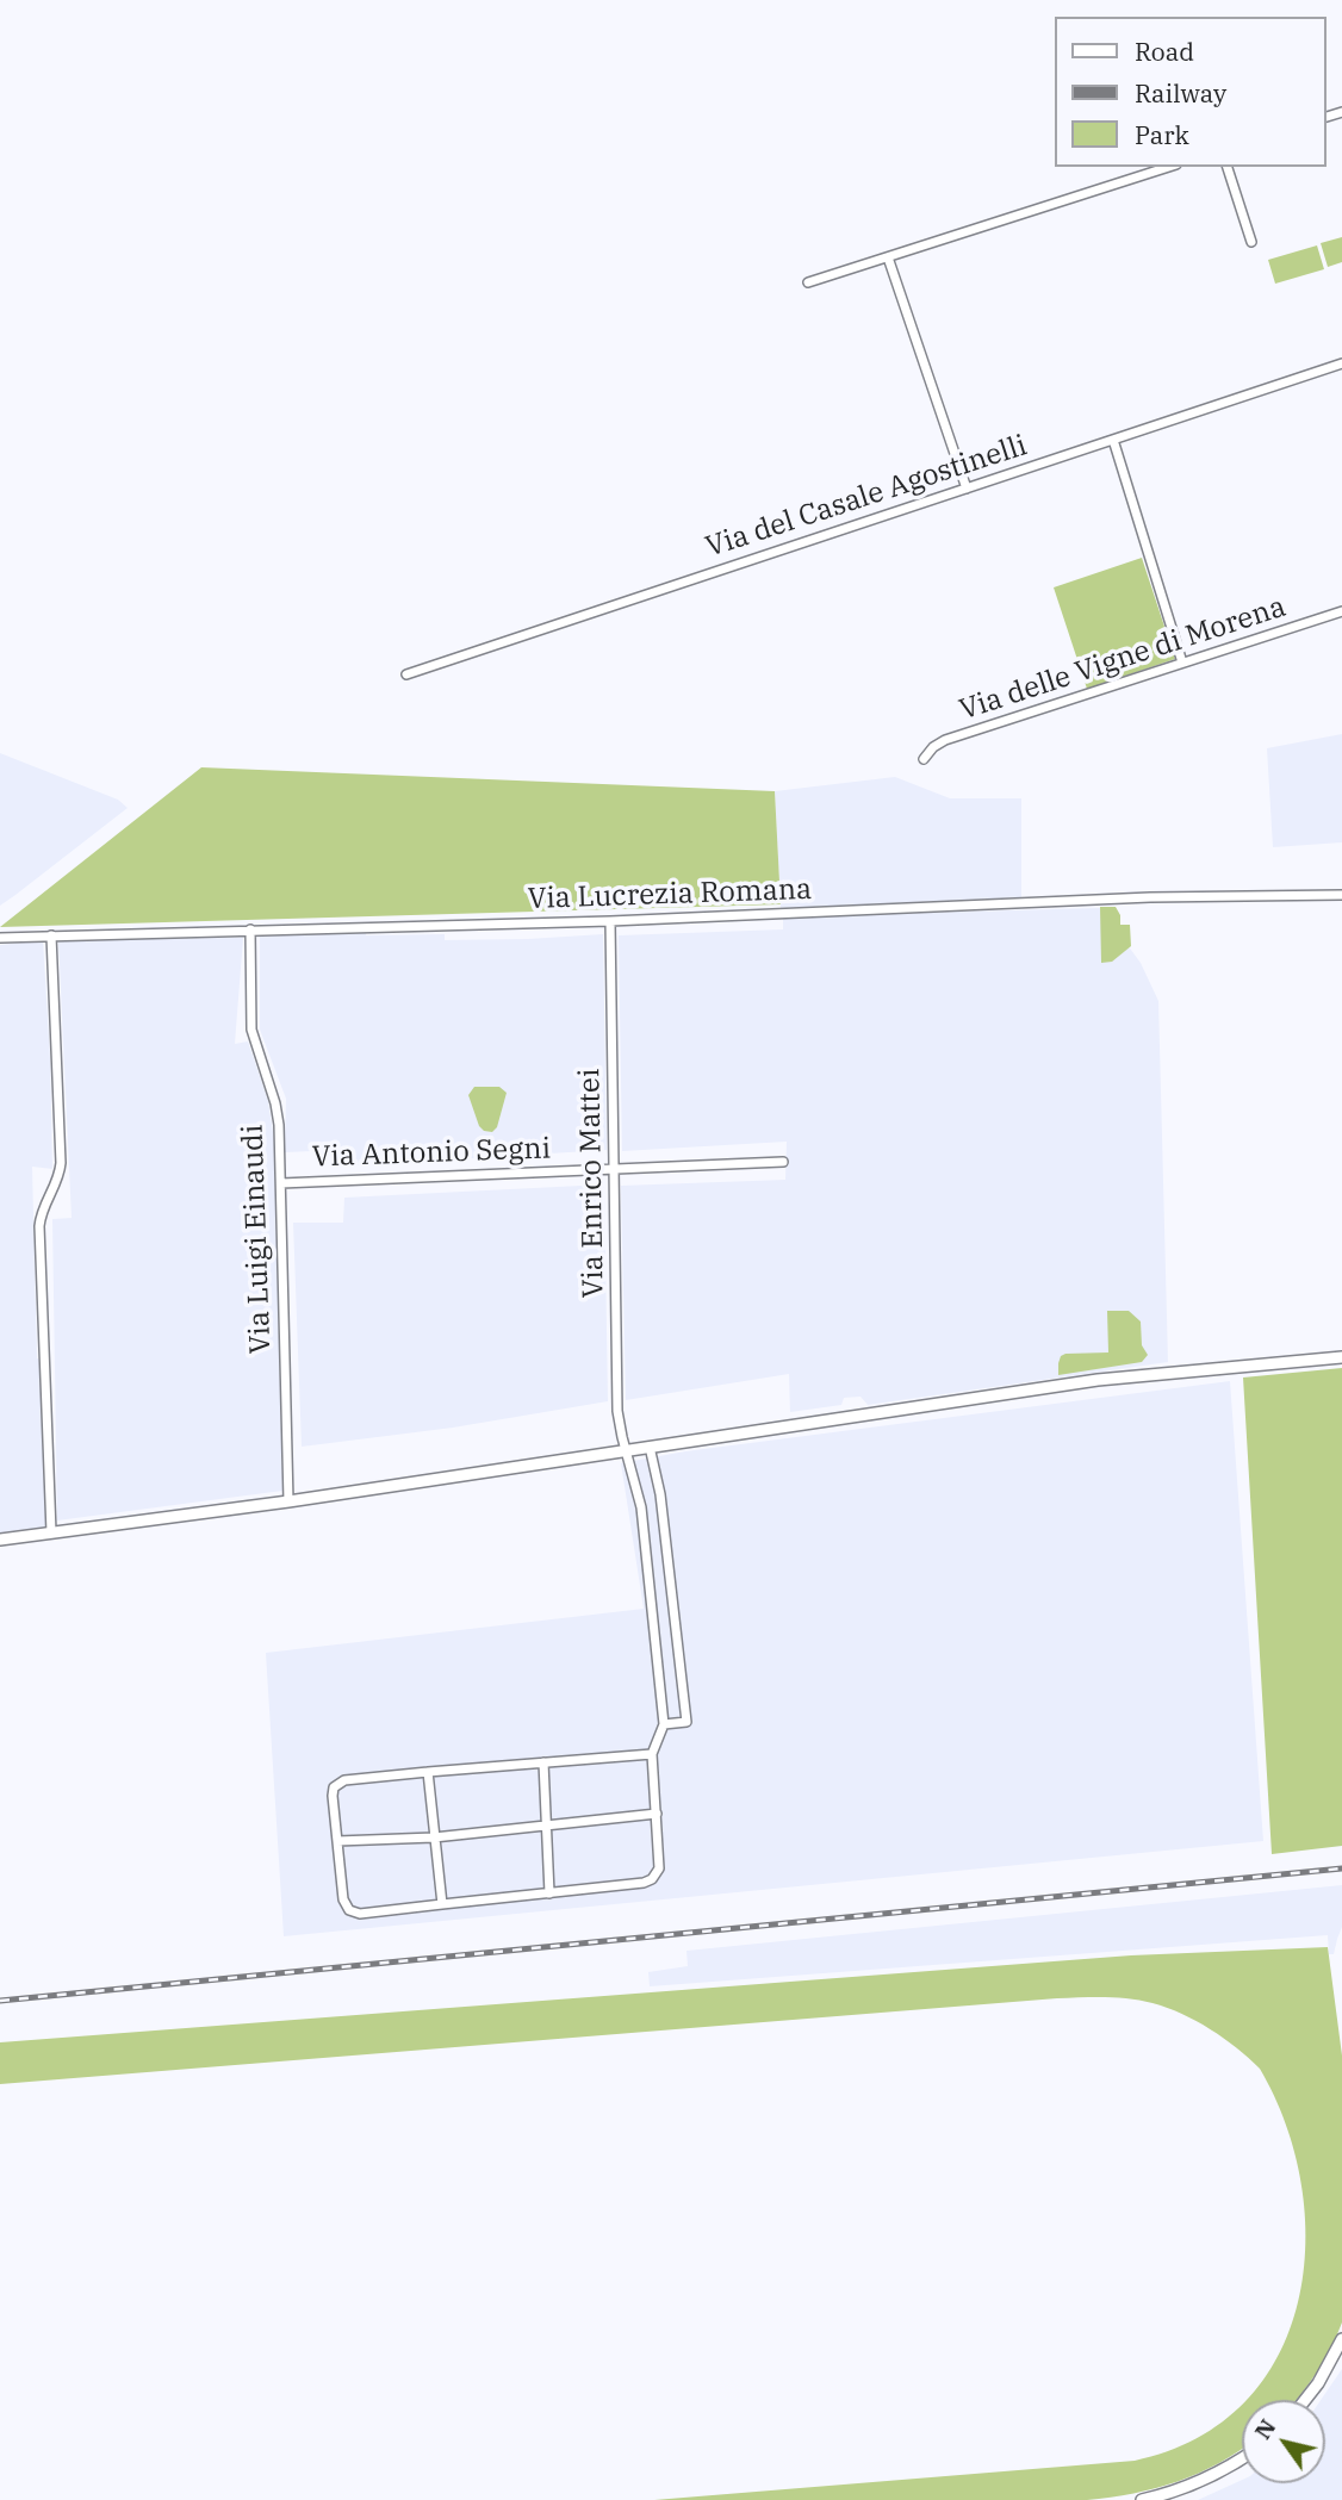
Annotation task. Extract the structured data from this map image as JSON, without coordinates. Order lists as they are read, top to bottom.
{
  "streets": {
    "street": [
      "Via del Casale Agostinelli",
      "Via delle Vigne di Morena",
      "Via Lucrezia Romana",
      "Via Antonio Segni",
      "Via Enrico Mattei",
      "Via Luigi Einaudi"
    ]
  },
  "crossings": [
    ["Via Lucrezia Romana", "Via Enrico Mattei"],
    ["Via Lucrezia Romana", "Via Luigi Einaudi"],
    ["Via Antonio Segni", "Via Enrico Mattei"],
    ["Via Antonio Segni", "Via Luigi Einaudi"]
  ],
  "legend": ["Road", "Railway", "Park"],
  "north": "top left"
}
